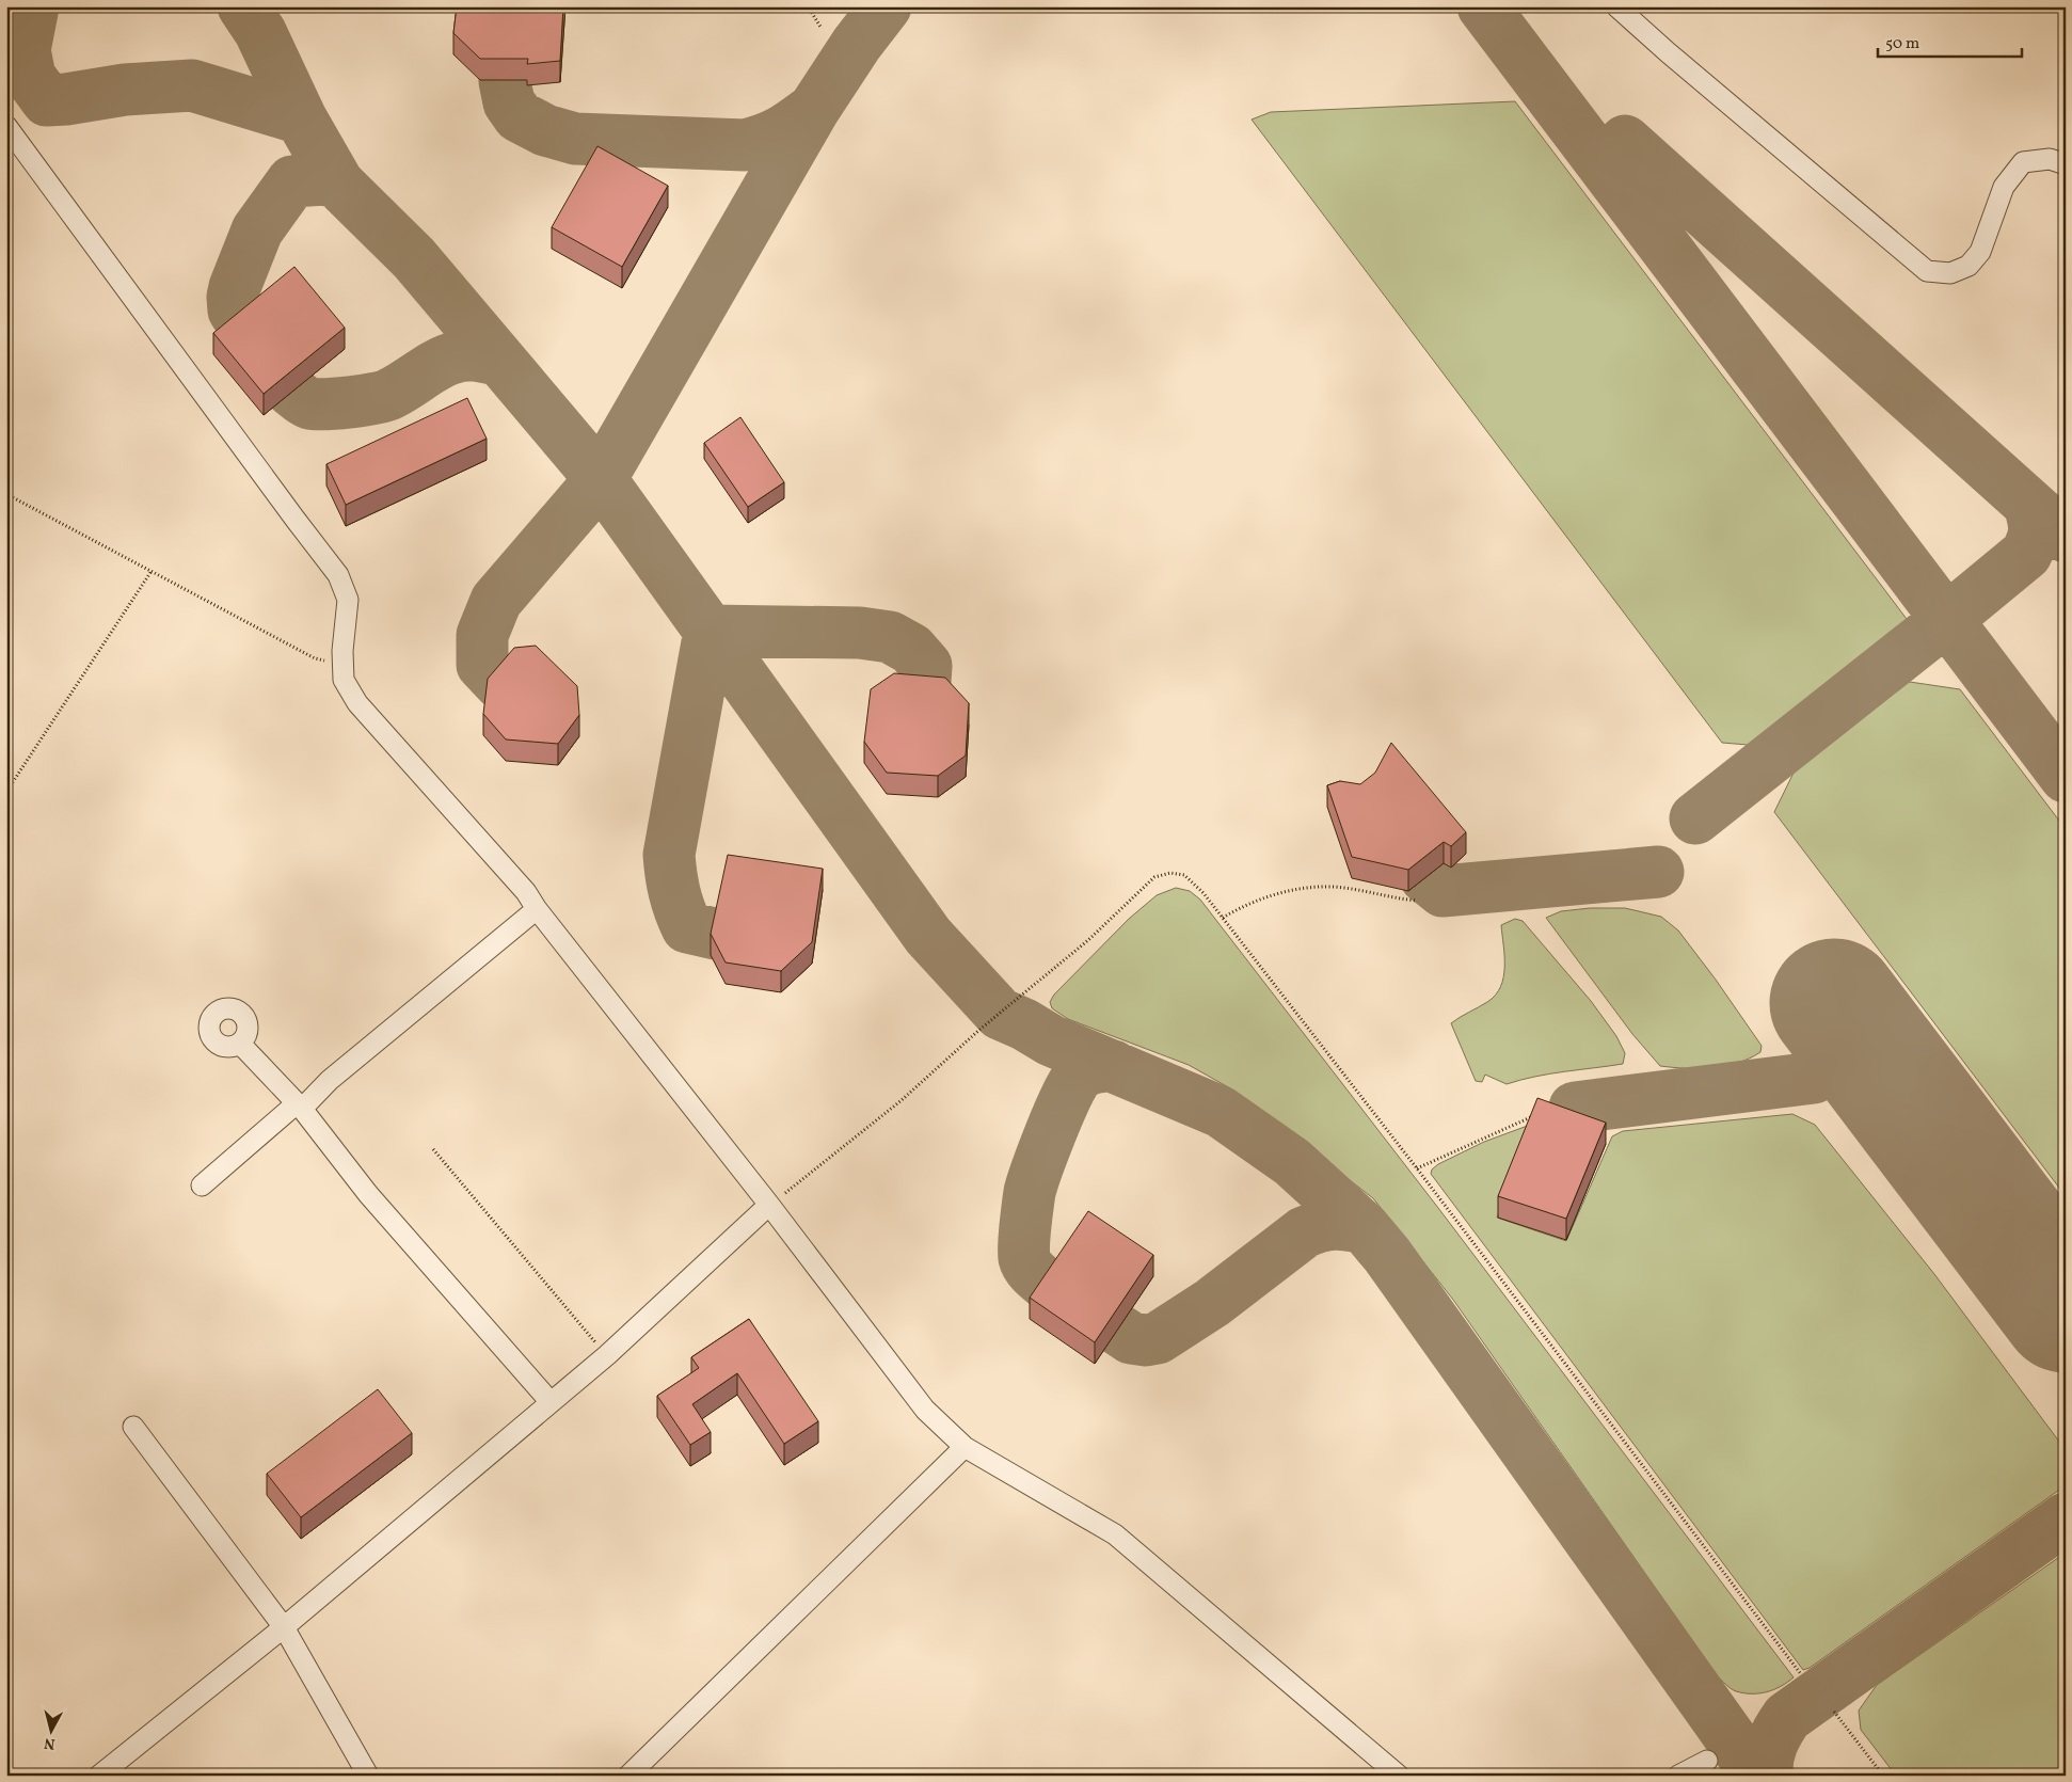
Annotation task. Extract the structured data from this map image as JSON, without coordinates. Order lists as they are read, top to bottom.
{
  "scale_bar": "50 m",
  "north": "bottom"
}
